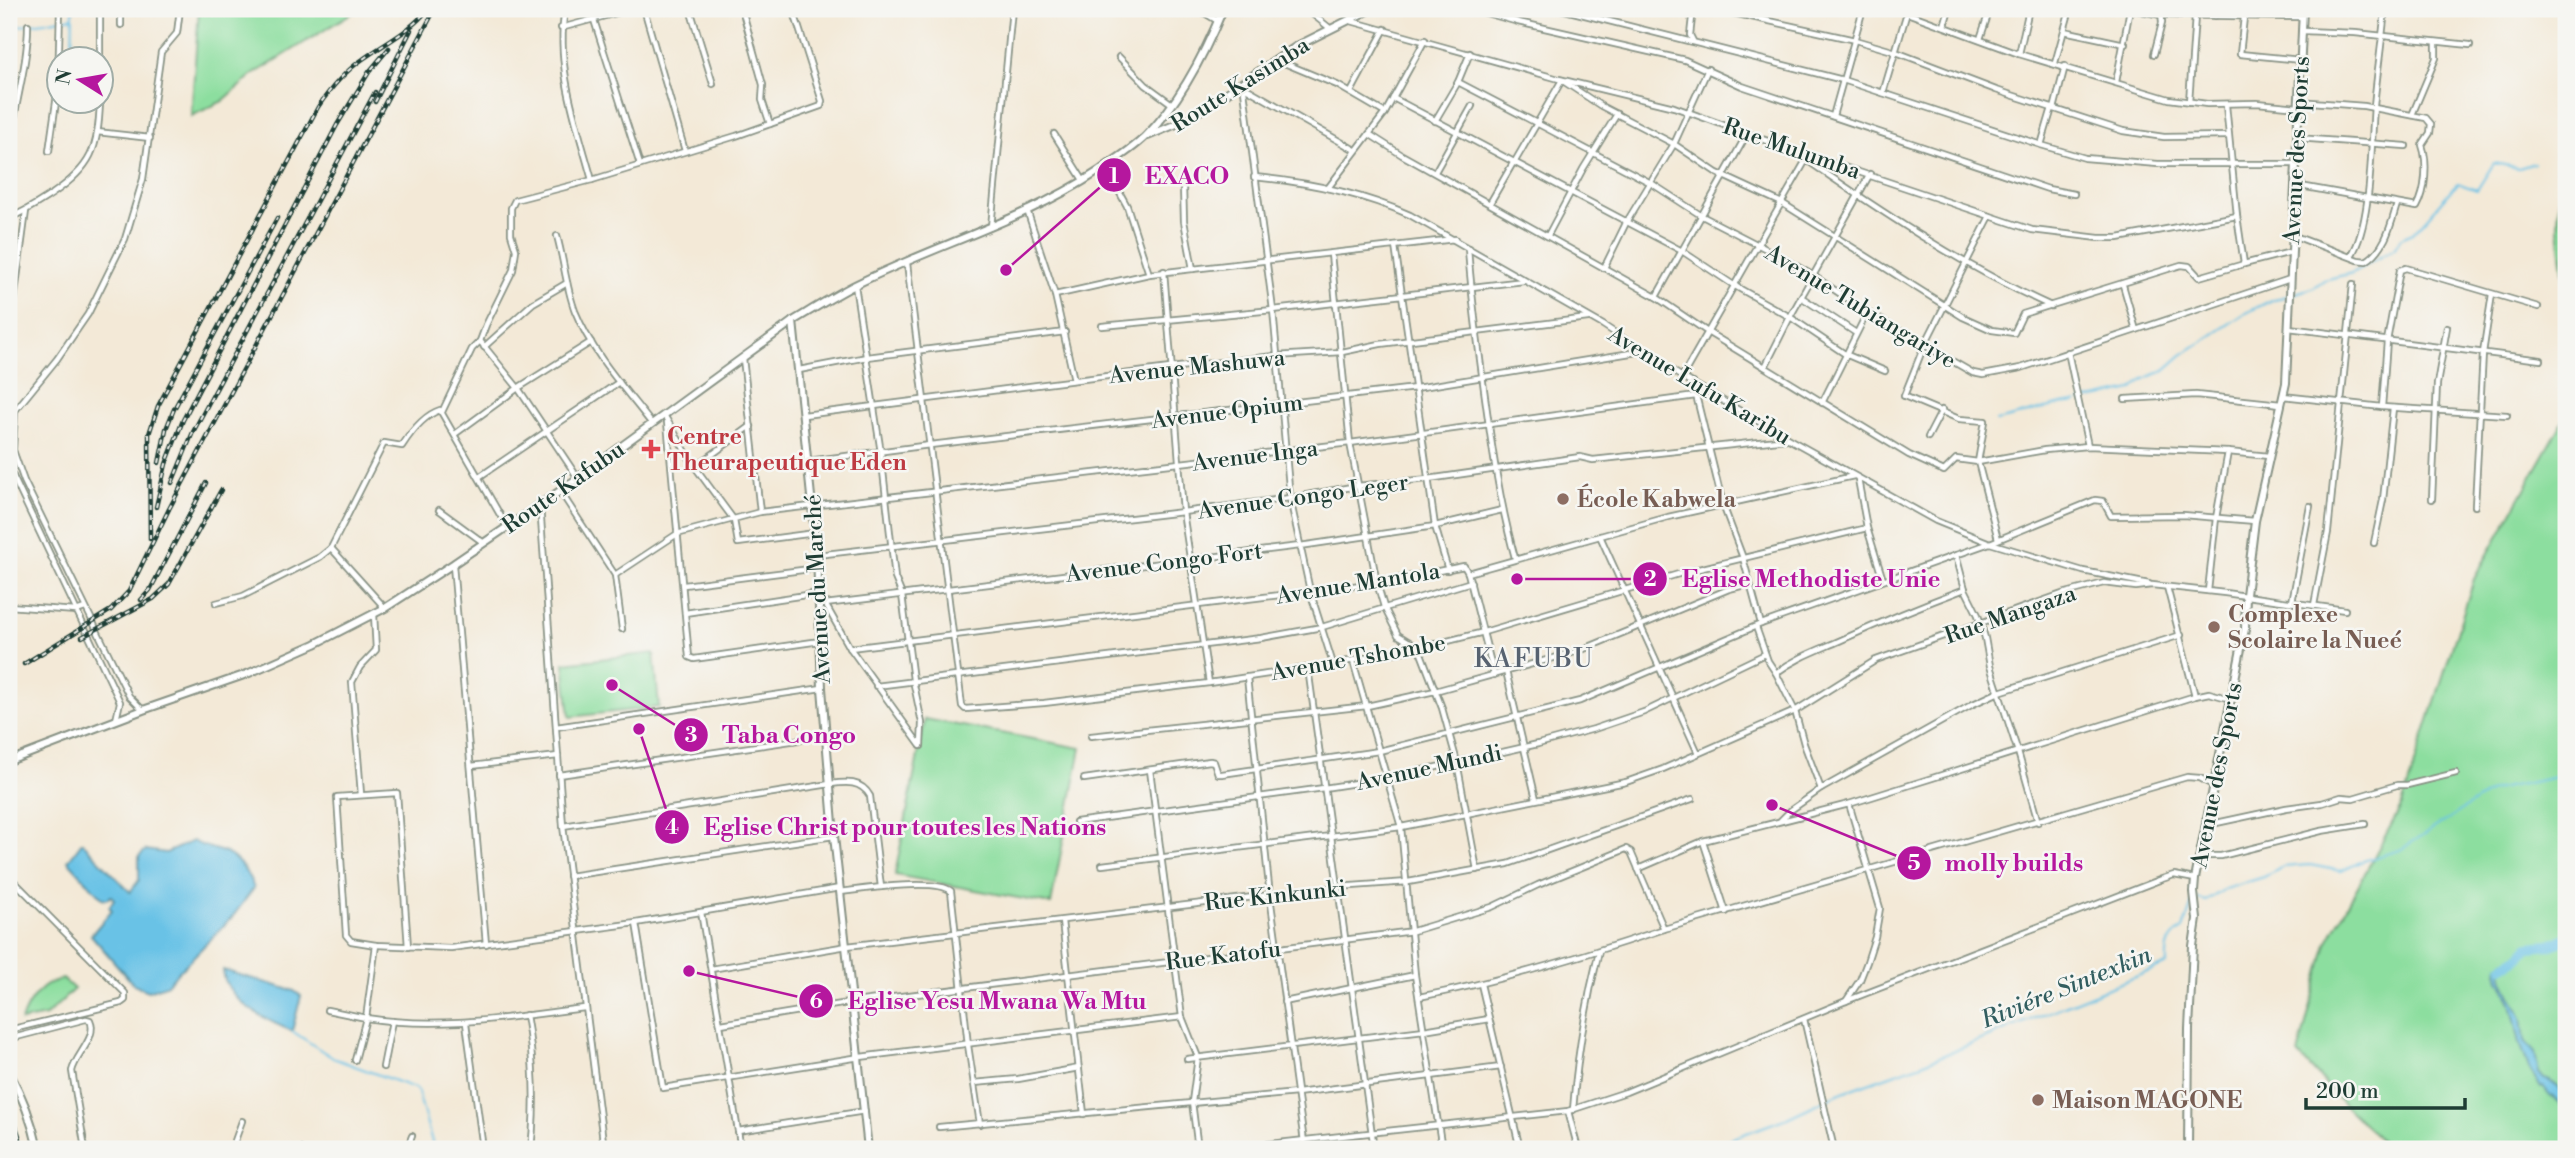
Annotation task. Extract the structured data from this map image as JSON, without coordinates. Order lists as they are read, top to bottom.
{
  "streets": {
    "street": [
      "Route Kasimba",
      "Rue Mulumba",
      "Avenue des Sports",
      "Avenue Tubiangariye",
      "Avenue Mashuwa",
      "Avenue Lufu Karibu",
      "Avenue Opium",
      "Avenue Inga",
      "Route Kafubu",
      "Avenue Congo Leger",
      "Avenue Congo Fort",
      "Avenue Mantola",
      "Avenue du Marché",
      "Rue Mangaza",
      "Avenue Tshombe",
      "Avenue Mundi",
      "Rue Kinkunki",
      "Rue Katofu"
    ]
  },
  "crossings": [
    ["Route Kasimba", "Rue Mulumba"],
    ["Route Kasimba", "Route Kafubu"],
    ["Avenue des Sports", "Avenue Tubiangariye"],
    ["Avenue des Sports", "Rue Mangaza"],
    ["Avenue Mashuwa", "Avenue Lufu Karibu"],
    ["Avenue Mashuwa", "Avenue du Marché"],
    ["Avenue Lufu Karibu", "Avenue Opium"],
    ["Avenue Lufu Karibu", "Avenue Congo Leger"],
    ["Avenue Lufu Karibu", "Avenue Mantola"],
    ["Avenue Lufu Karibu", "Rue Mangaza"],
    ["Avenue Opium", "Avenue du Marché"],
    ["Avenue Inga", "Avenue du Marché"],
    ["Route Kafubu", "Avenue du Marché"],
    ["Avenue Congo Leger", "Avenue du Marché"],
    ["Avenue du Marché", "Rue Kinkunki"],
    ["Avenue du Marché", "Rue Katofu"]
  ],
  "districts": ["KAFUBU"],
  "water": ["Riviére Sintexkin"],
  "places": {
    "other": [
      "EXACO",
      "École Kabwela",
      "Eglise Methodiste Unie",
      "Complexe Scolaire la Nueé",
      "Taba Congo",
      "Eglise Christ pour toutes les Nations",
      "molly builds",
      "Eglise Yesu Mwana Wa Mtu",
      "Maison MAGONE"
    ],
    "health": ["Centre Theurapeutique Eden"]
  },
  "scale_bar": "200 m",
  "north": "left"
}
